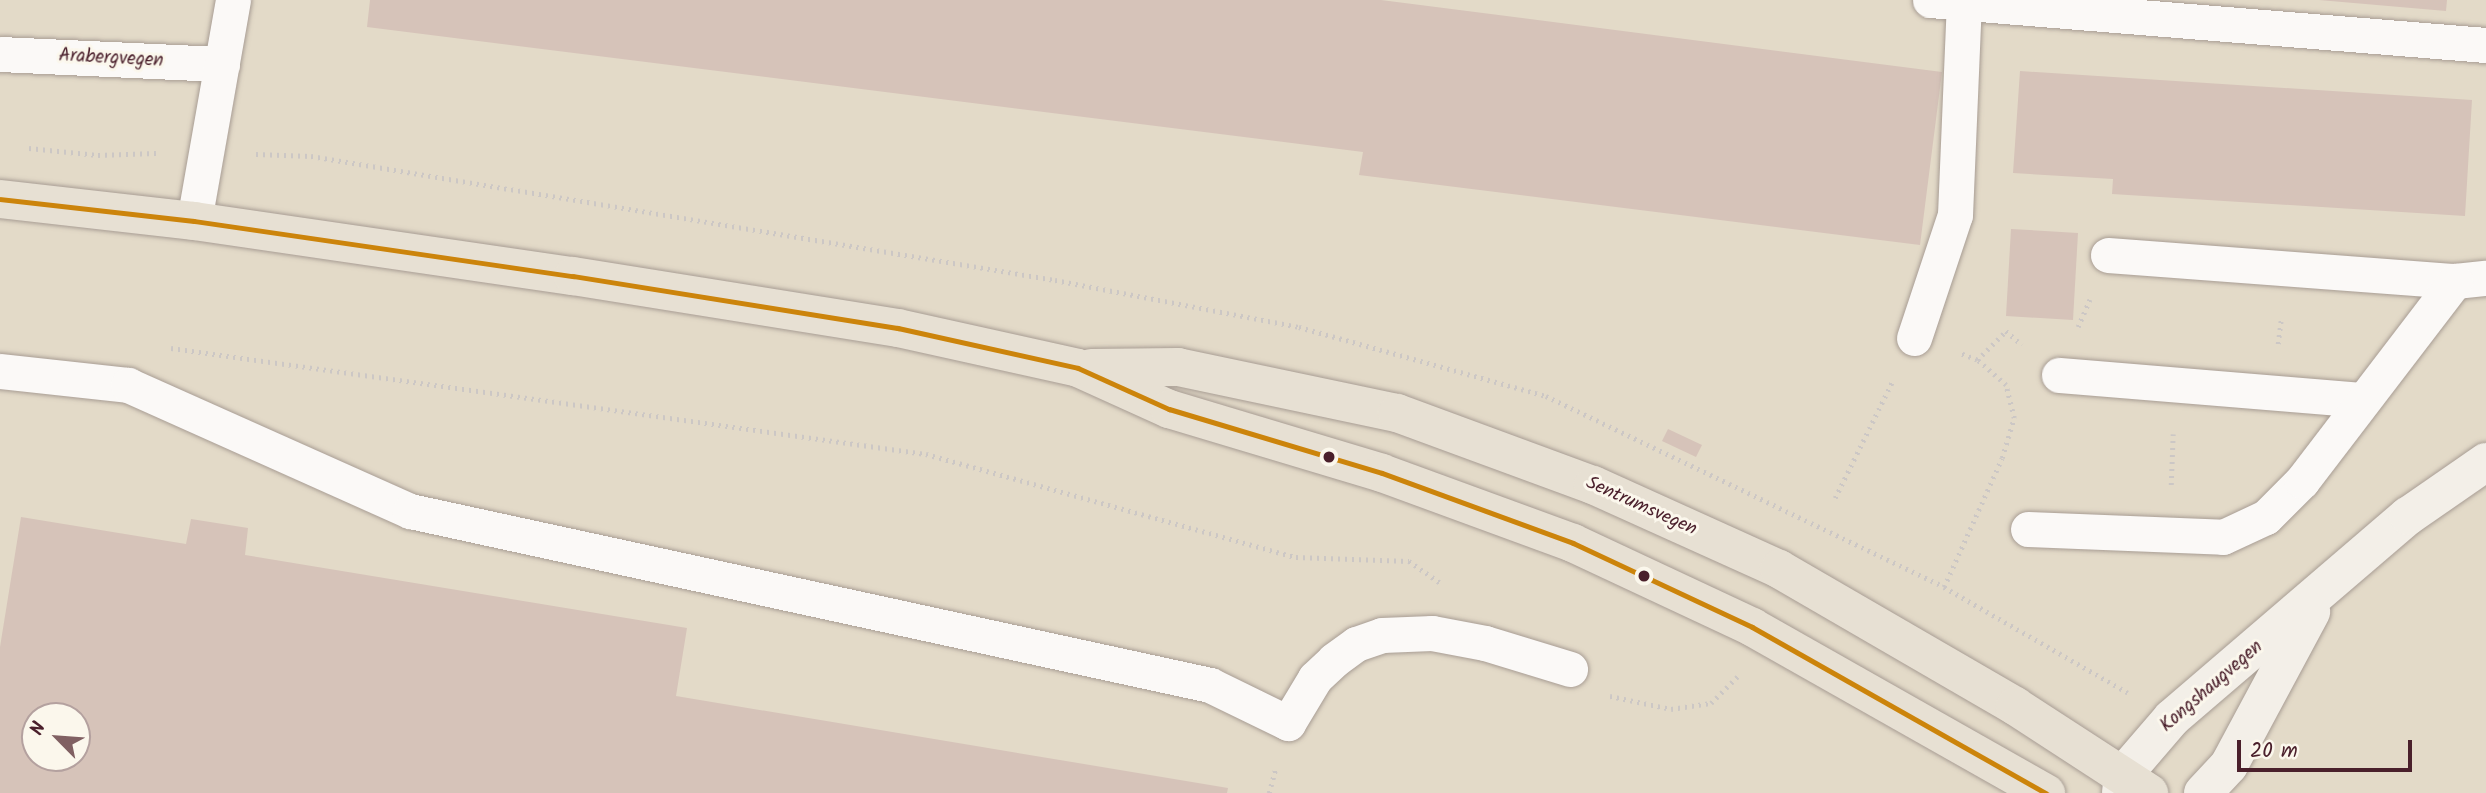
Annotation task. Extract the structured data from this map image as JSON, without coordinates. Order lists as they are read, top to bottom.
{
  "streets": {
    "main road": ["Sentrumsvegen"],
    "street": ["Kongshaugvegen"],
    "lane": ["Arabergvegen"]
  },
  "crossings": [
    ["Sentrumsvegen", "Kongshaugvegen"]
  ],
  "scale_bar": "20 m",
  "north": "top left"
}
